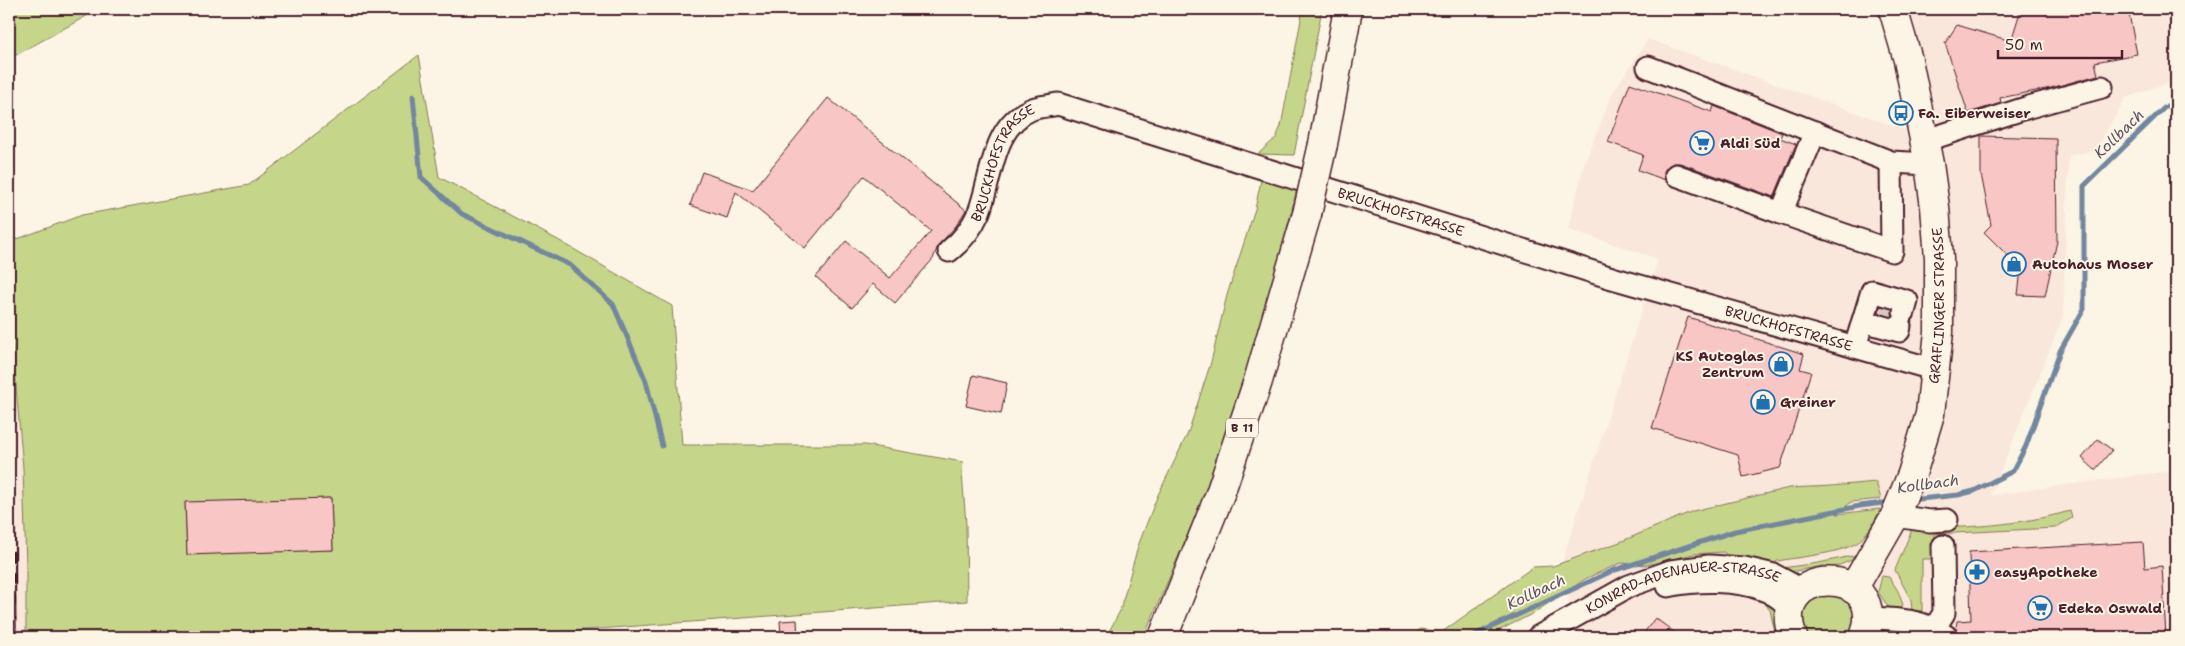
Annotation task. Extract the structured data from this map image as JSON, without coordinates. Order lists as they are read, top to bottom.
{
  "streets": {
    "main road": ["GRAFLINGER STRASSE", "B 11"],
    "street": ["BRUCKHOFSTRASSE", "KONRAD-ADENAUER-STRASSE"]
  },
  "crossings": [
    ["BRUCKHOFSTRASSE", "GRAFLINGER STRASSE"]
  ],
  "water": ["Kollbach"],
  "places": {
    "bus stop": ["Fa. Eiberweiser"],
    "supermarket": ["Aldi Süd", "Edeka Oswald"],
    "shop": ["Autohaus Moser", "KS Autoglas Zentrum", "Greiner"],
    "pharmacy": ["easyApotheke"]
  },
  "scale_bar": "50 m"
}
